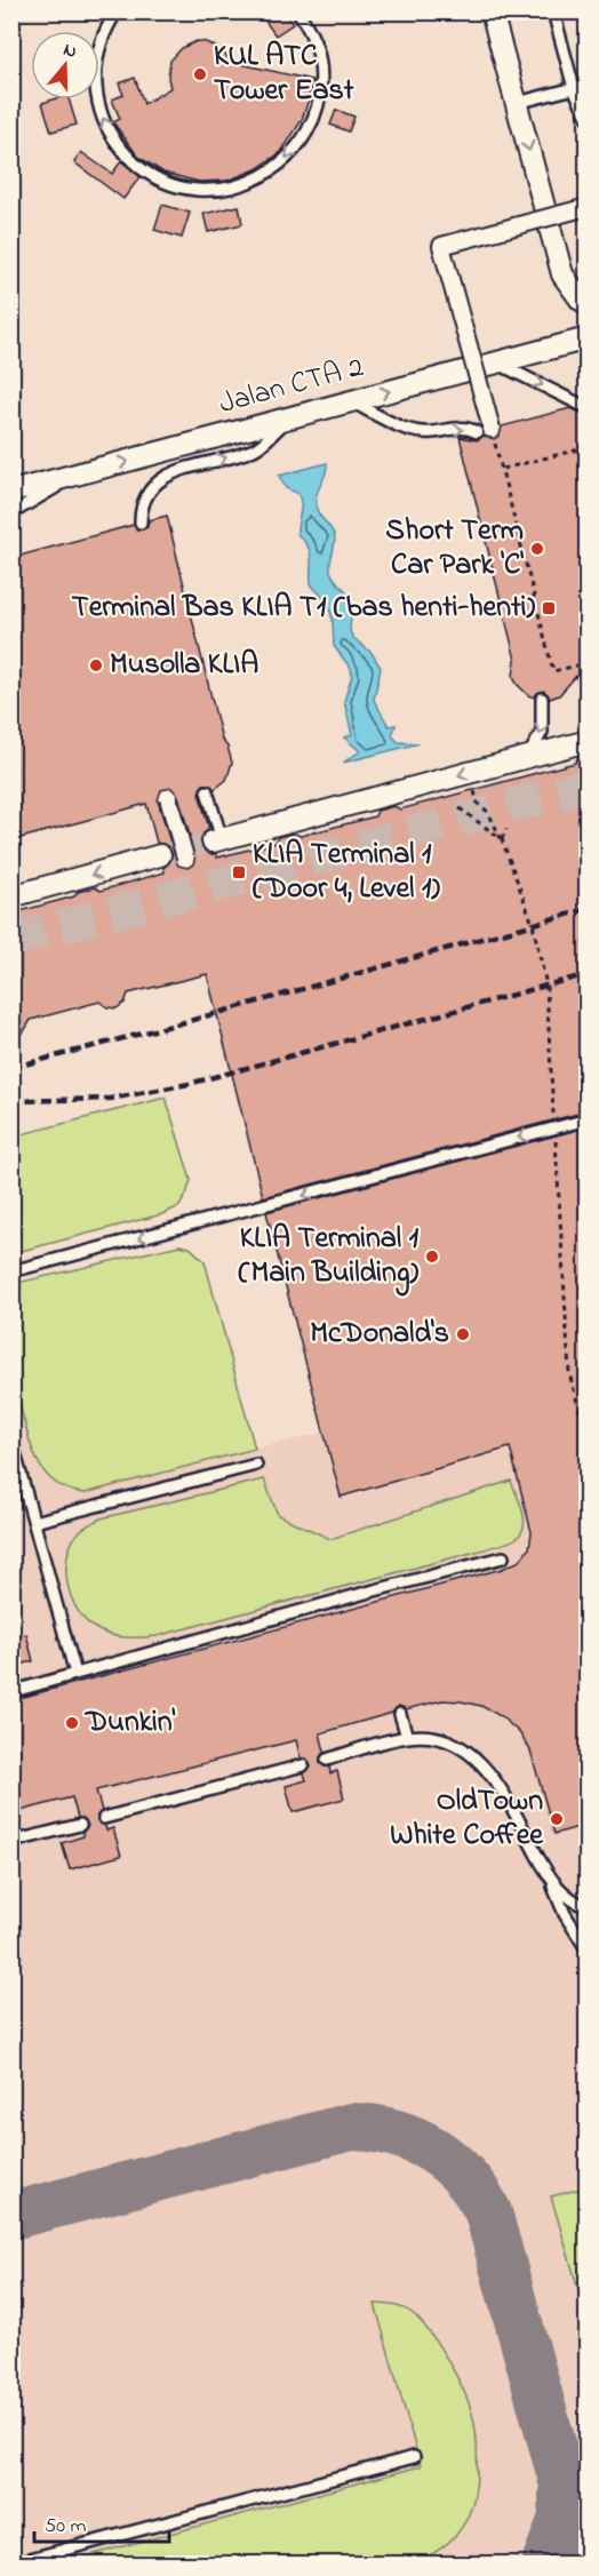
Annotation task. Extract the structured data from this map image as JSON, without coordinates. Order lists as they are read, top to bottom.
{
  "streets": {
    "street": ["Jalan CTA 2"]
  },
  "one_way": ["Jalan CTA 2"],
  "places": {
    "other": [
      "KUL ATC Tower East",
      "Short Term Car Park 'C'",
      "Musolla KLIA",
      "KLIA Terminal 1 (Main Building)",
      "McDonald's",
      "Dunkin'",
      "OldTown White Coffee"
    ],
    "transit": ["Terminal Bas KLIA T1 (bas henti-henti)", "KLIA Terminal 1 (Door 4, Level 1)"]
  },
  "scale_bar": "50 m",
  "north": "top"
}
